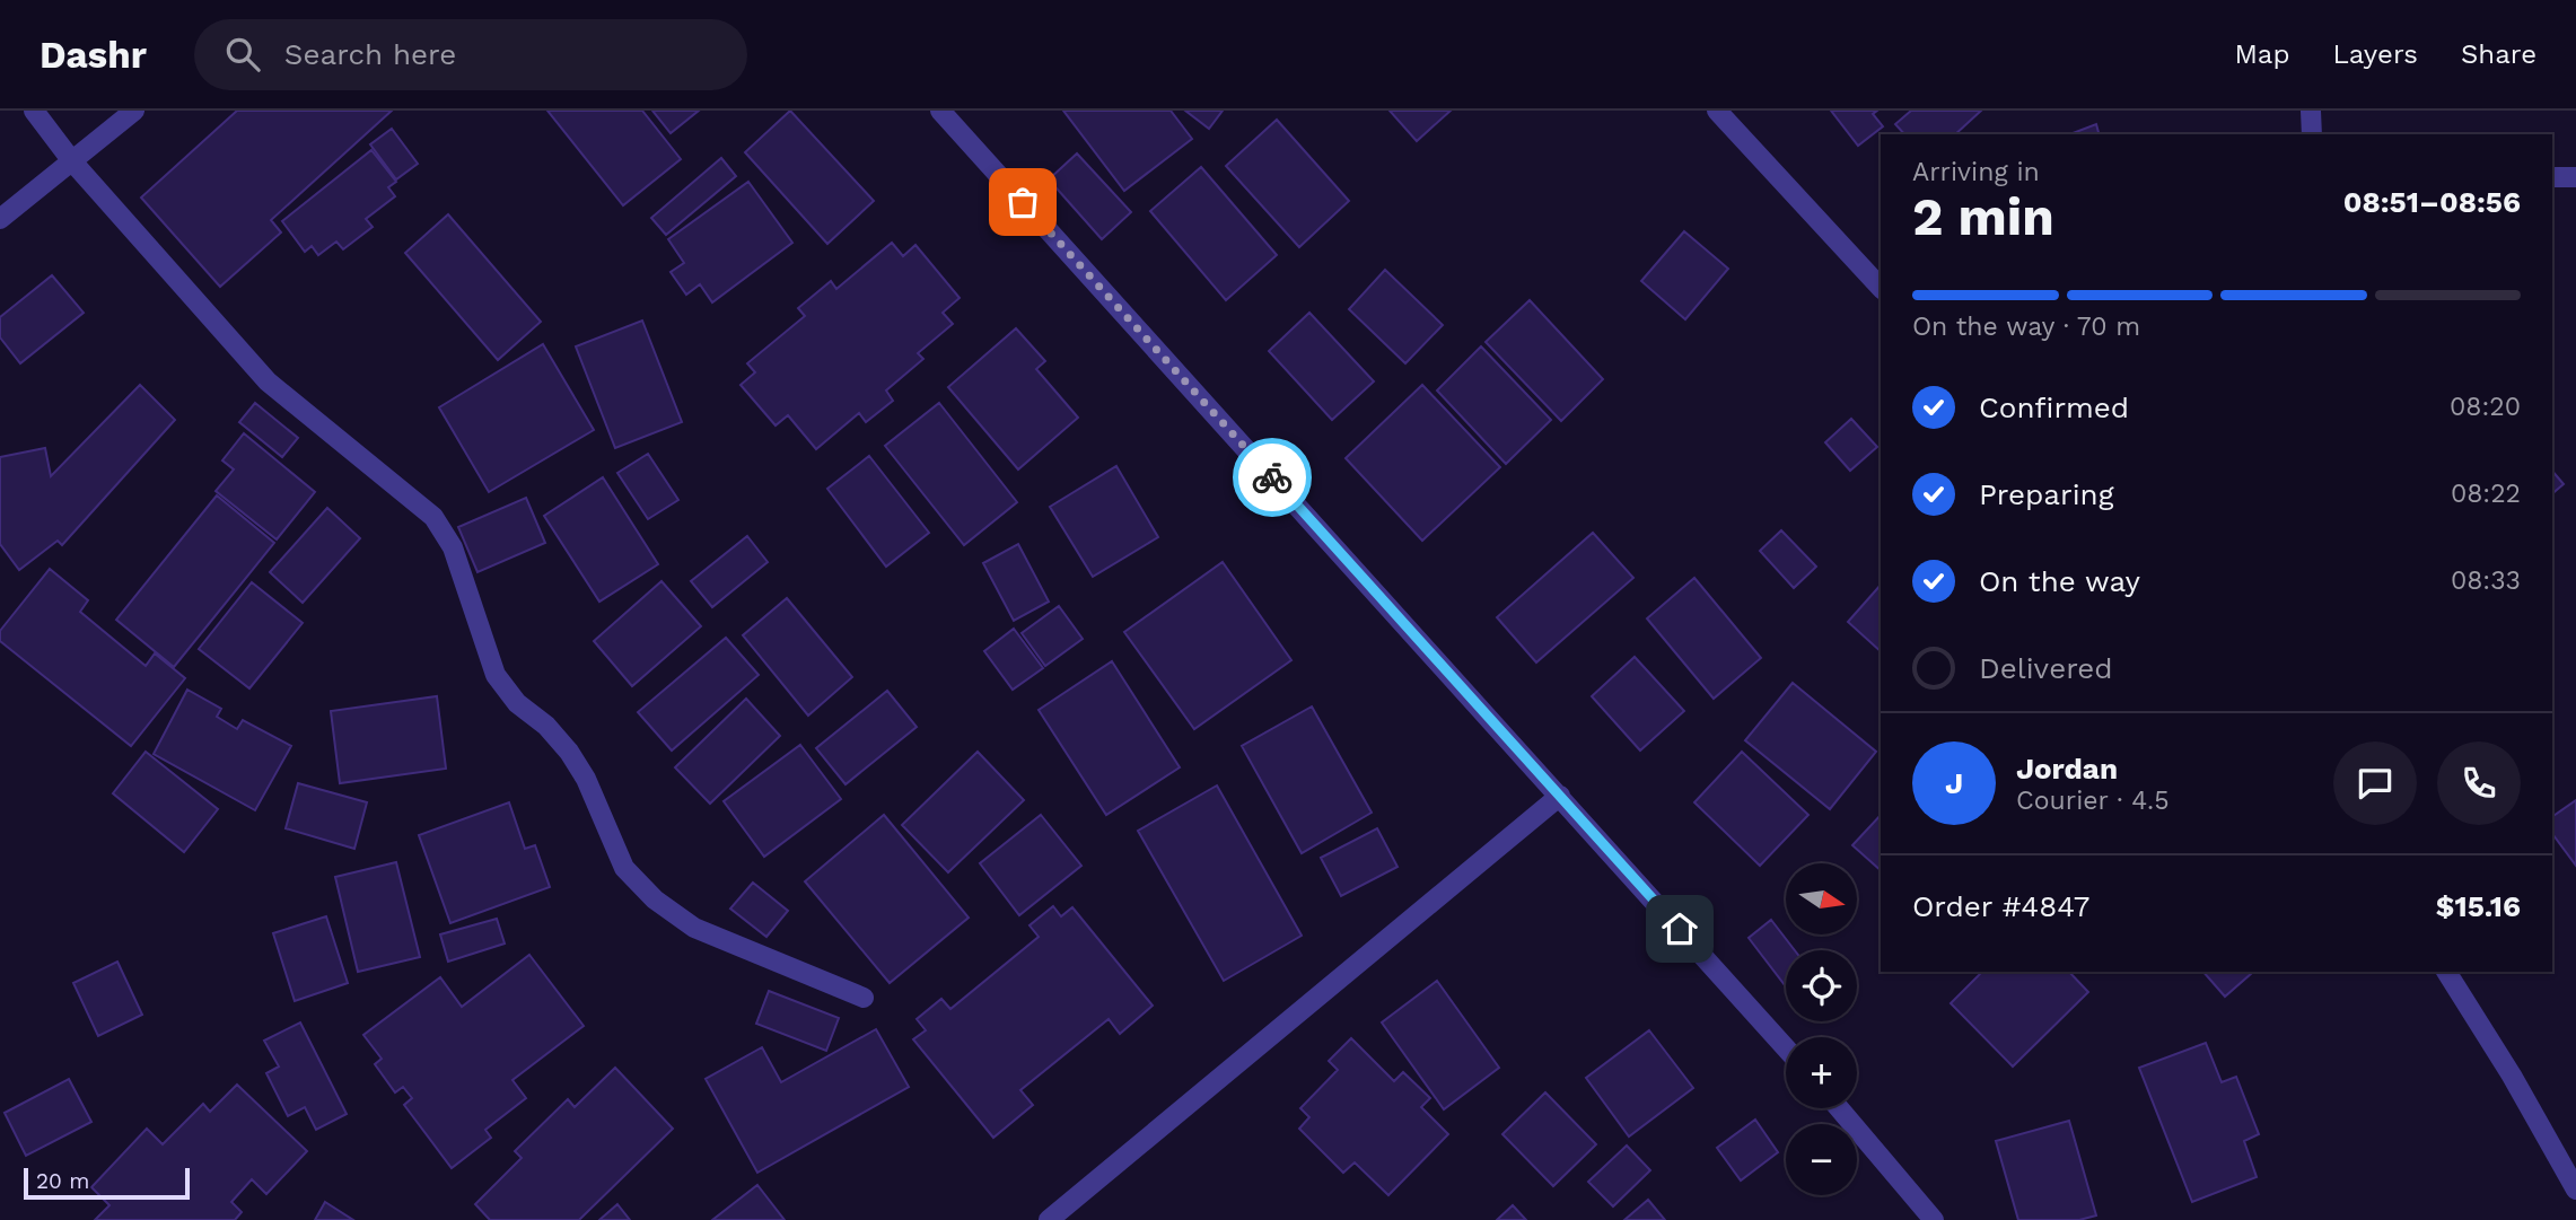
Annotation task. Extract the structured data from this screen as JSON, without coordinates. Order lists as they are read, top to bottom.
{
  "scale_bar": "20 m",
  "north": "right",
  "page": {
    "header": "Dashr",
    "search": "Search here",
    "nav": ["Map", "Layers", "Share"],
    "heading": ["2 min", "Arriving in", "08:51–08:56"],
    "panel": [
      "Jordan",
      "Courier · 4.5",
      "Order #4847",
      "$15.16"
    ],
    "bar": "On the way · 70 m",
    "list": [
      ["Confirmed", "08:20"],
      ["Preparing", "08:22"],
      ["On the way", "08:33"],
      "Delivered"
    ],
    "round": "J",
    "map_buttons": ["+", "−"],
    "scale": "20 m"
  }
}
